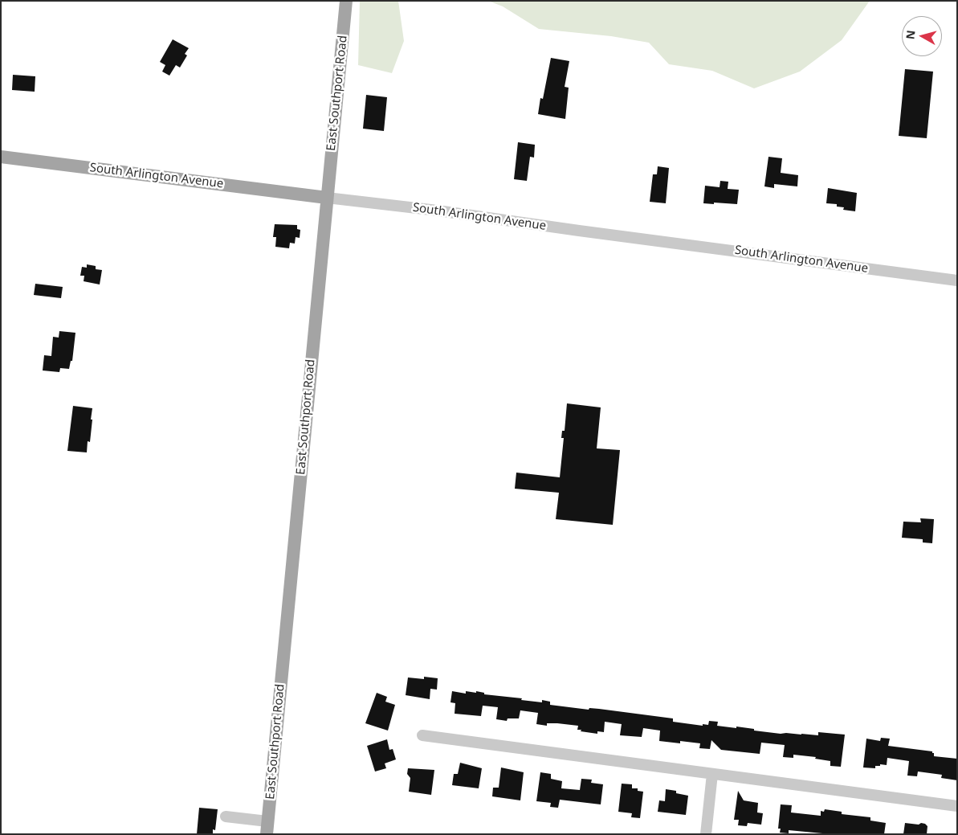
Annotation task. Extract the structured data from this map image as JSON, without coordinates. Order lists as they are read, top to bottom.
{
  "streets": {
    "main road": ["East Southport Road", "South Arlington Avenue"]
  },
  "crossings": [
    ["East Southport Road", "South Arlington Avenue"]
  ],
  "north": "left"
}
